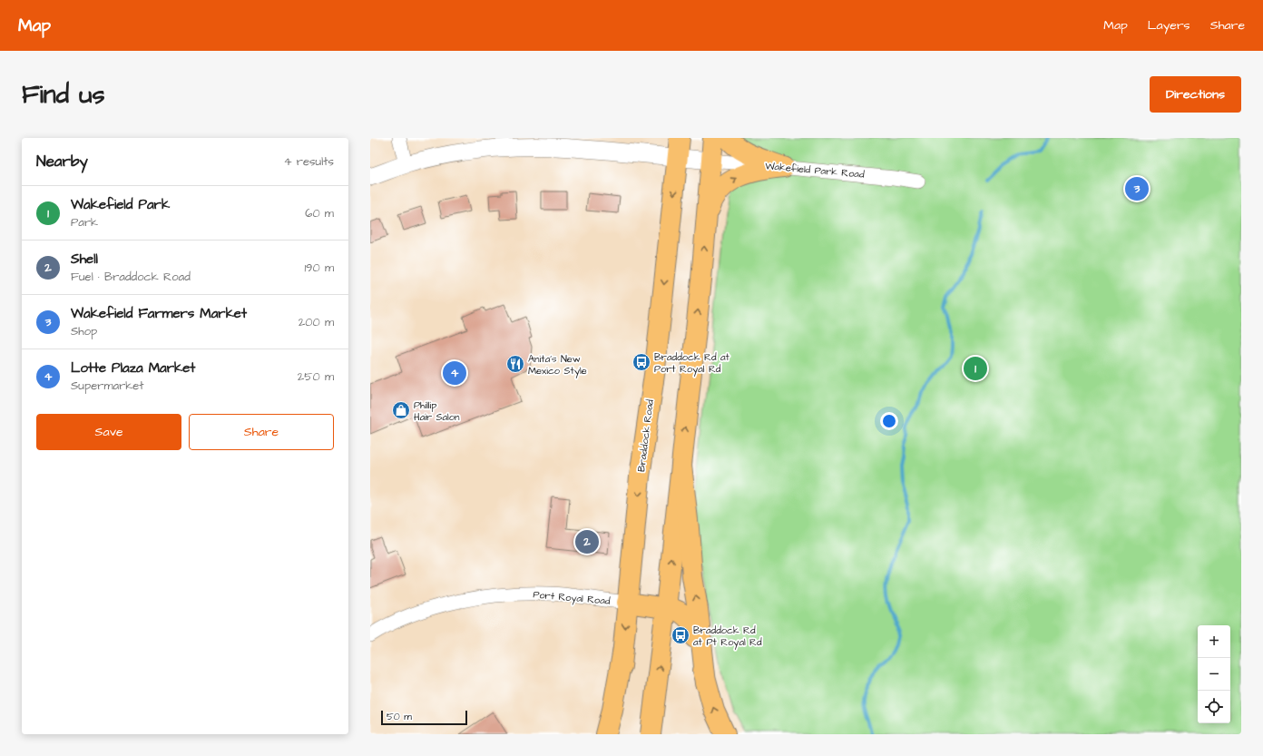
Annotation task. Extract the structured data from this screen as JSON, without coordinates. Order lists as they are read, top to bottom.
{
  "streets": {
    "main road": ["Braddock Road"],
    "street": ["Wakefield Park Road", "Port Royal Road"]
  },
  "crossings": [
    ["Braddock Road", "Port Royal Road"]
  ],
  "places": {
    "bus stop": ["Braddock Rd at Port Royal Rd", "Braddock Rd at Pt Royal Rd"],
    "restaurant": ["Anita's New Mexico Style"],
    "shop": ["Phillip Hair Salon"]
  },
  "scale_bar": "50 m",
  "page": {
    "header": "Map",
    "nav": ["Map", "Layers", "Share"],
    "buttons": [
      "Directions",
      ["Save", "Share"]
    ],
    "title": "Find us",
    "heading": ["Nearby", "4 results"],
    "pins": [
      "3",
      "1",
      "4",
      "2"
    ],
    "list": [
      {
        "mark": "1",
        "name": "Wakefield Park",
        "note": "Park",
        "value": "60 m"
      },
      {
        "mark": "2",
        "name": "Shell",
        "note": "Fuel · Braddock Road",
        "value": "190 m"
      },
      {
        "mark": "3",
        "name": "Wakefield Farmers Market",
        "note": "Shop",
        "value": "200 m"
      },
      {
        "mark": "4",
        "name": "Lotte Plaza Market",
        "note": "Supermarket",
        "value": "250 m"
      }
    ],
    "map_buttons": ["+", "−"],
    "scale": "50 m"
  }
}
